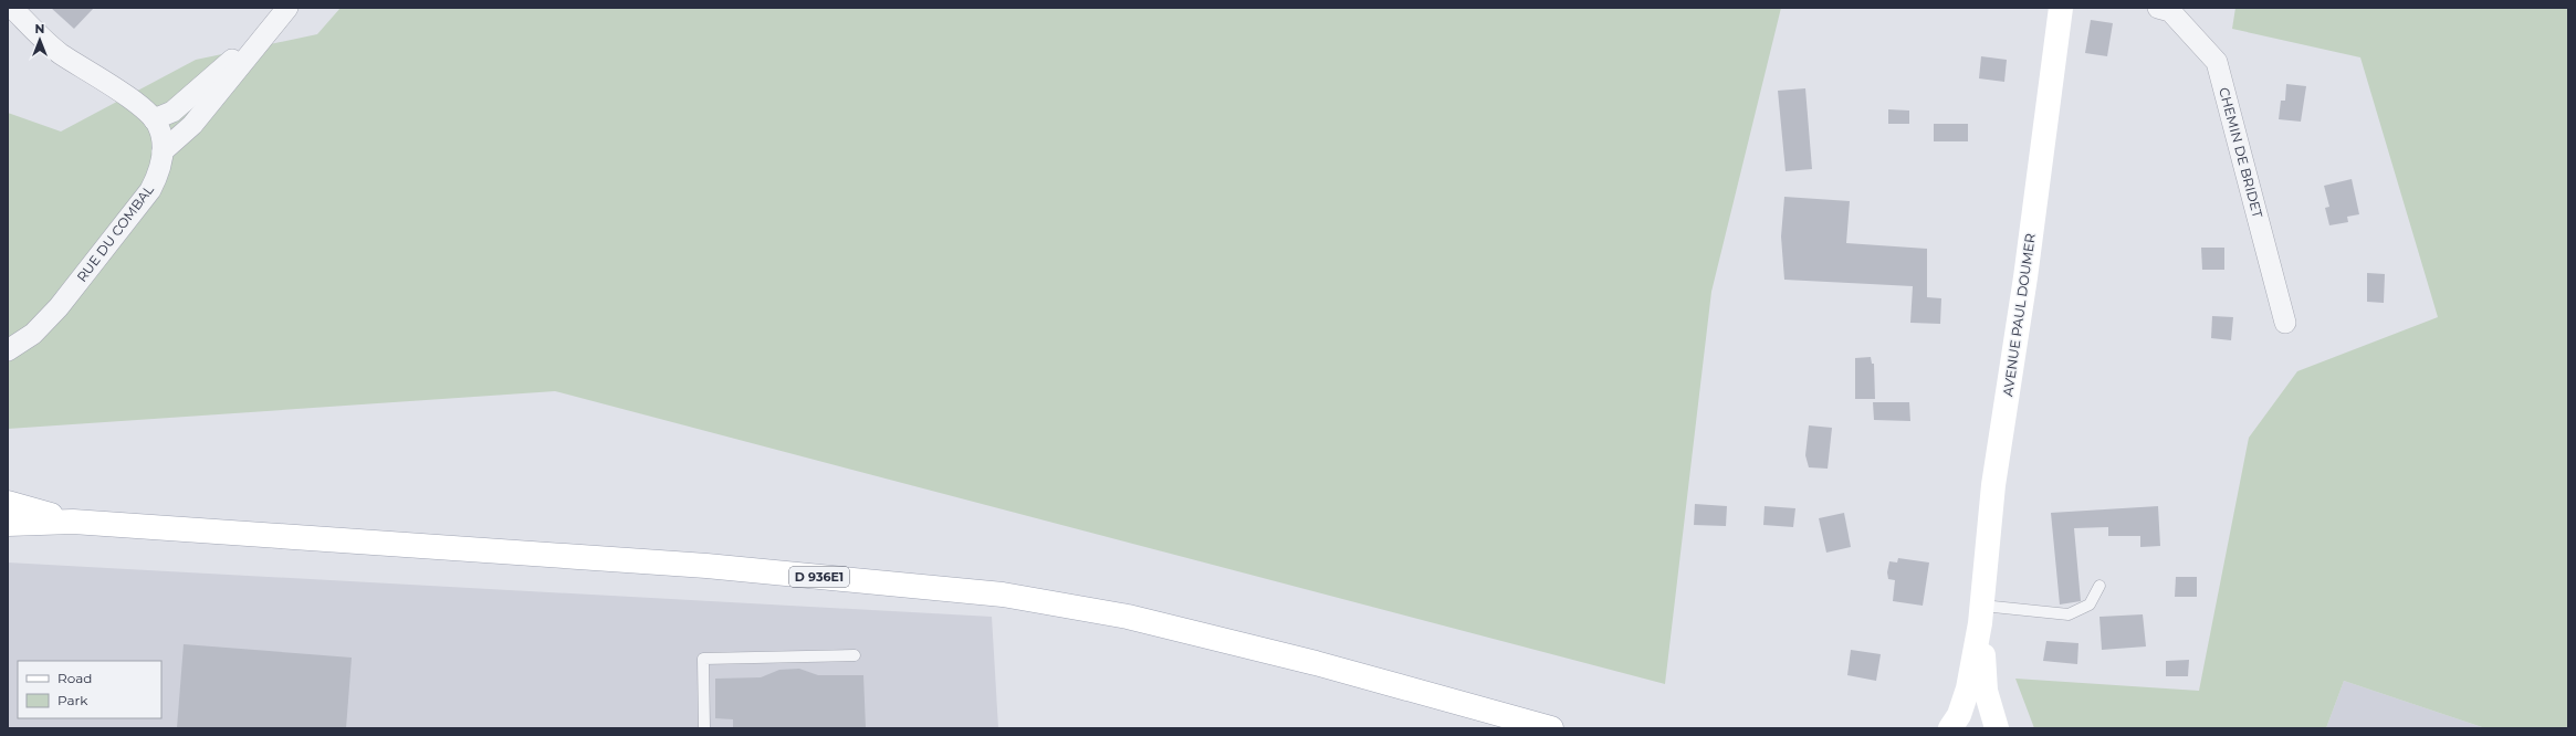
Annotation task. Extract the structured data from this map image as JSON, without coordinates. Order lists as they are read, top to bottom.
{
  "streets": {
    "main road": ["AVENUE PAUL DOUMER", "D 936E1"],
    "street": ["CHEMIN DE BRIDET", "RUE DU COMBAL"]
  },
  "legend": ["Road", "Park"],
  "north": "top"
}
